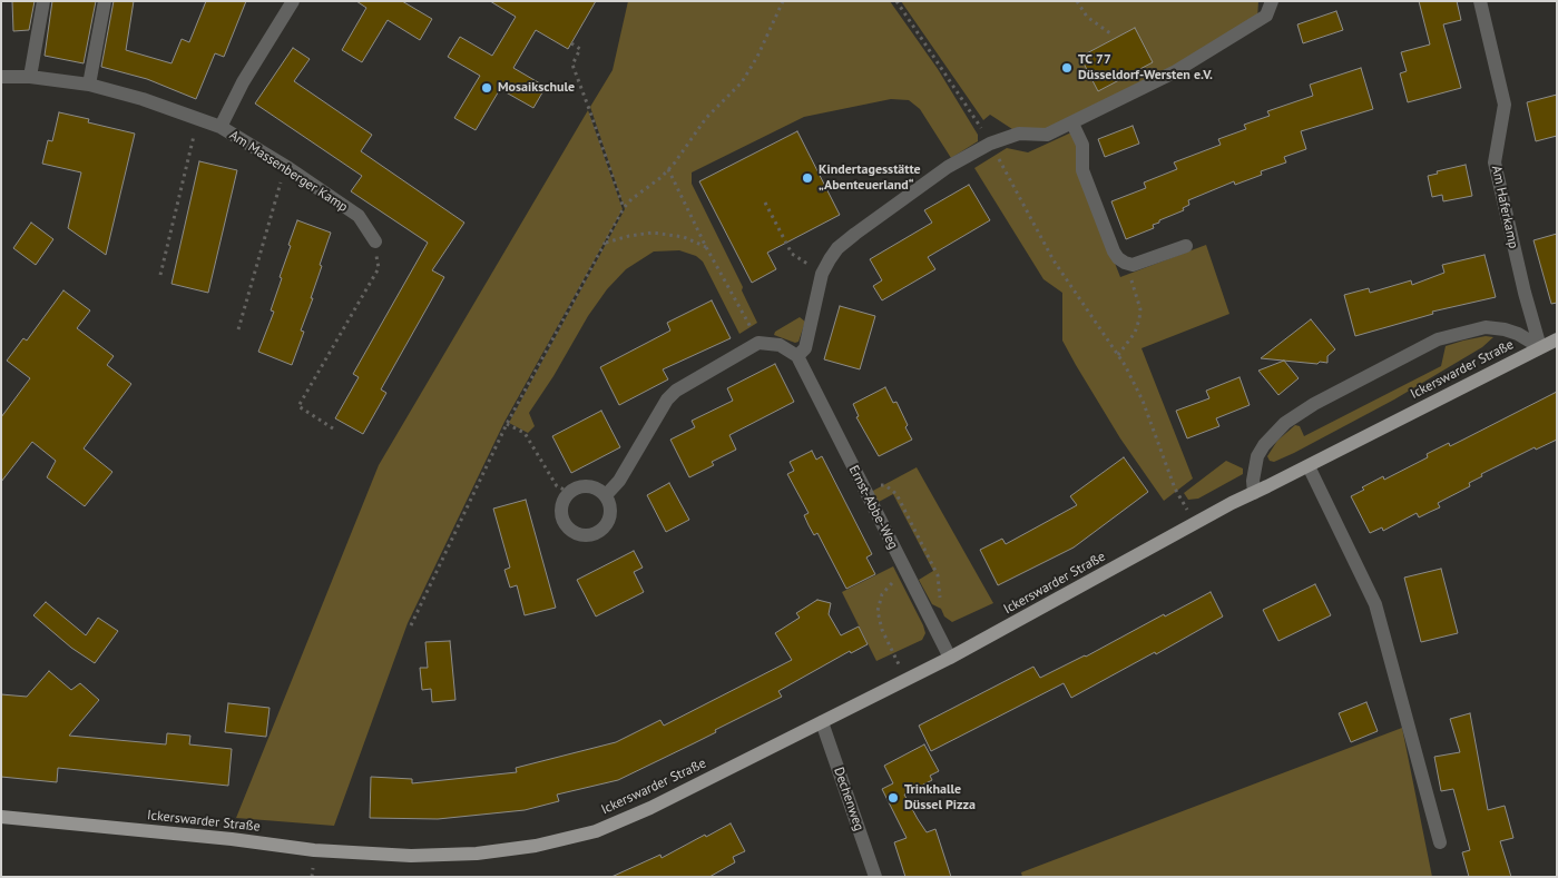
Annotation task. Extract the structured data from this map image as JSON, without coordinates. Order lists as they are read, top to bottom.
{
  "streets": {
    "main road": ["Ickerswarder Straße"],
    "street": [
      "Am Massenberger Kamp",
      "Am Haferkamp",
      "Ernst-Abbe-Weg",
      "Dechenweg"
    ]
  },
  "crossings": [
    ["Am Haferkamp", "Ickerswarder Straße"],
    ["Ickerswarder Straße", "Ernst-Abbe-Weg"],
    ["Ickerswarder Straße", "Dechenweg"]
  ],
  "places": [
    "TC 77 Düsseldorf-Wersten e.V.",
    "Mosaikschule",
    "Kindertagesstätte „Abenteuerland“",
    "Trinkhalle Düssel Pizza"
  ]
}
